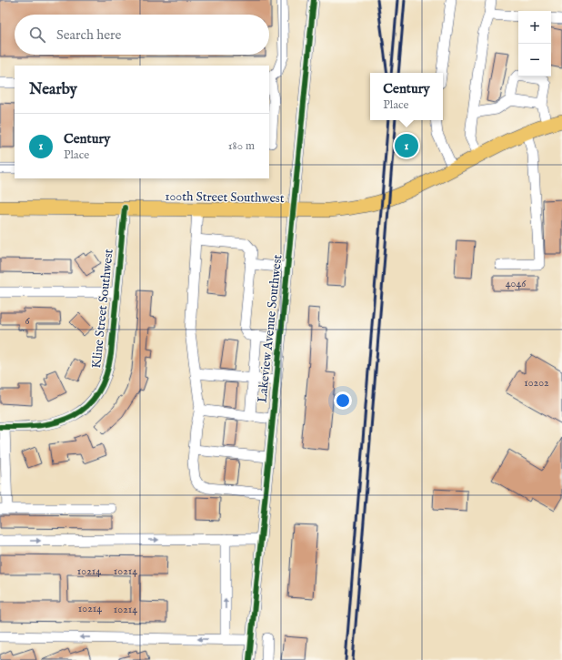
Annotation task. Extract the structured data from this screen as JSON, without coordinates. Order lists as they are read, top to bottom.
{
  "streets": {
    "main road": ["100th Street Southwest"],
    "street": ["Kline Street Southwest", "Lakeview Avenue Southwest"]
  },
  "crossings": [
    ["100th Street Southwest", "Kline Street Southwest"],
    ["100th Street Southwest", "Lakeview Avenue Southwest"]
  ],
  "house_numbers": [
    "4046",
    "6",
    "10202",
    "10214",
    "10214",
    "10214",
    "10214"
  ],
  "page": {
    "map_buttons": ["+", "−"],
    "search": "Search here",
    "heading": "Nearby",
    "popup": ["Century", "Place"],
    "list": [
      {
        "mark": "1",
        "name": "Century",
        "note": "Place",
        "value": "180 m"
      }
    ],
    "pins": "1"
  }
}
